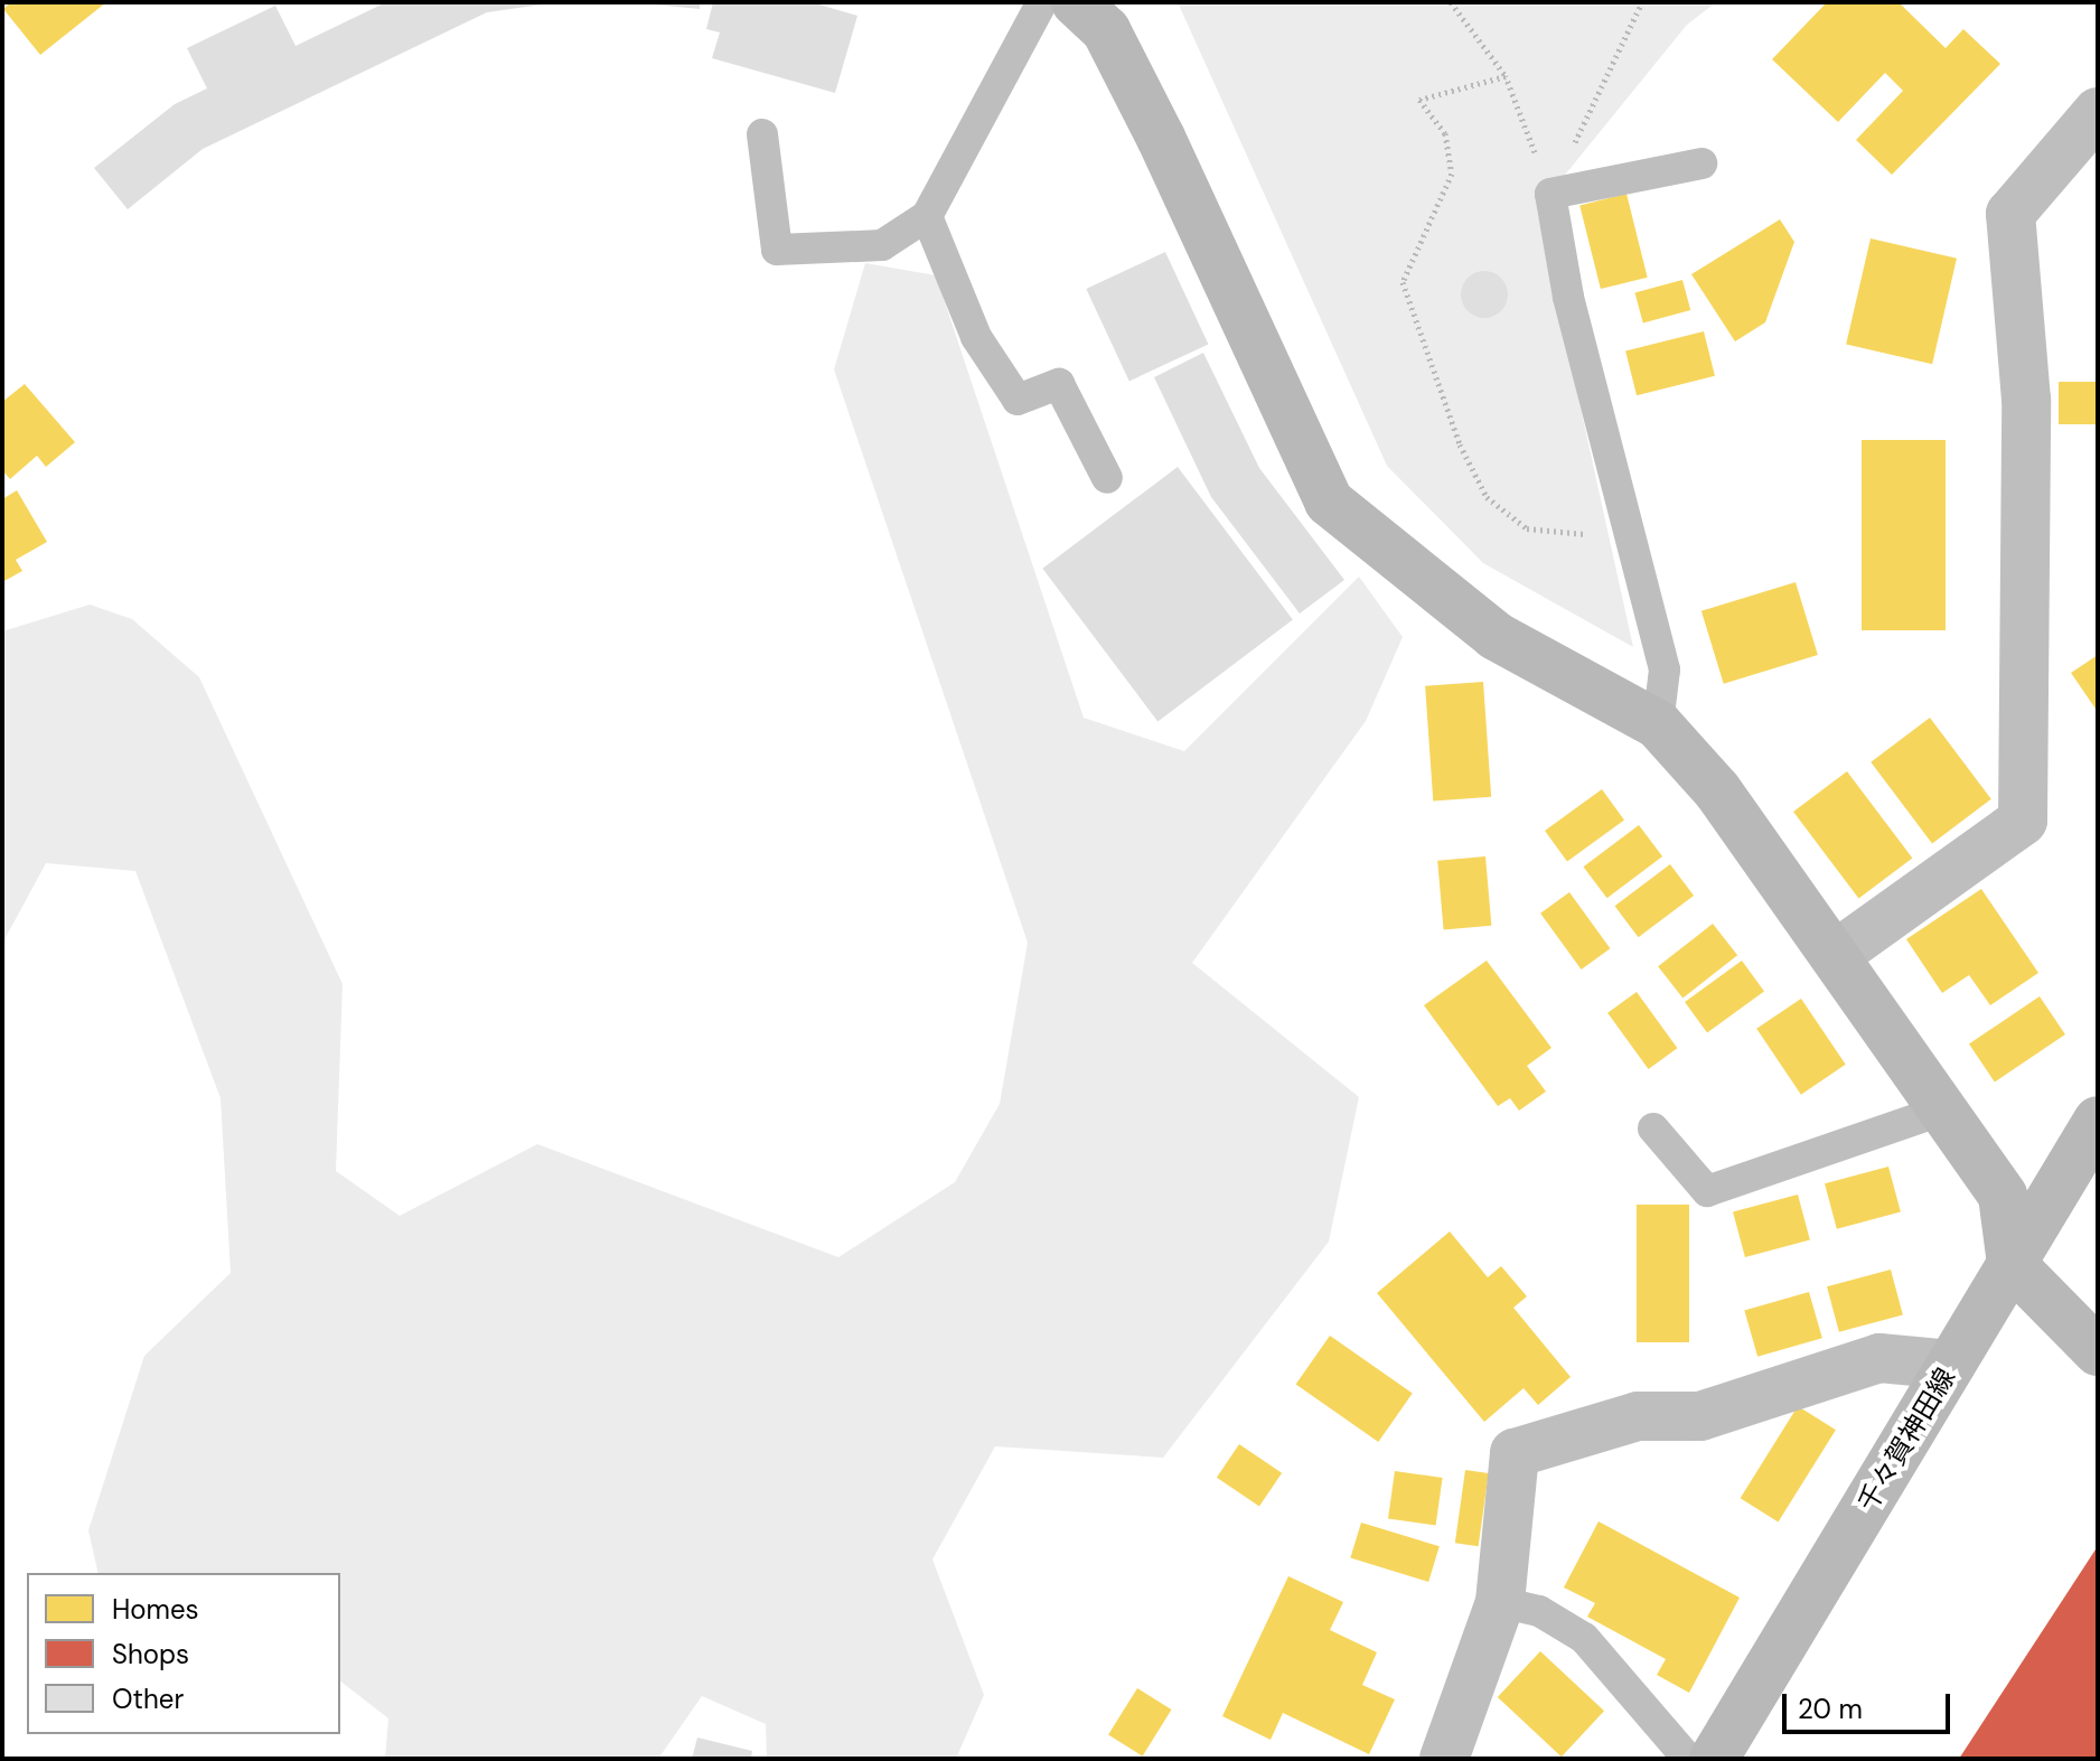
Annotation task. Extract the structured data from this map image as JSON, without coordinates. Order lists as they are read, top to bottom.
{
  "streets": {
    "street": ["千々賀神田線"]
  },
  "legend": ["Homes", "Shops", "Other"],
  "scale_bar": "20 m"
}
